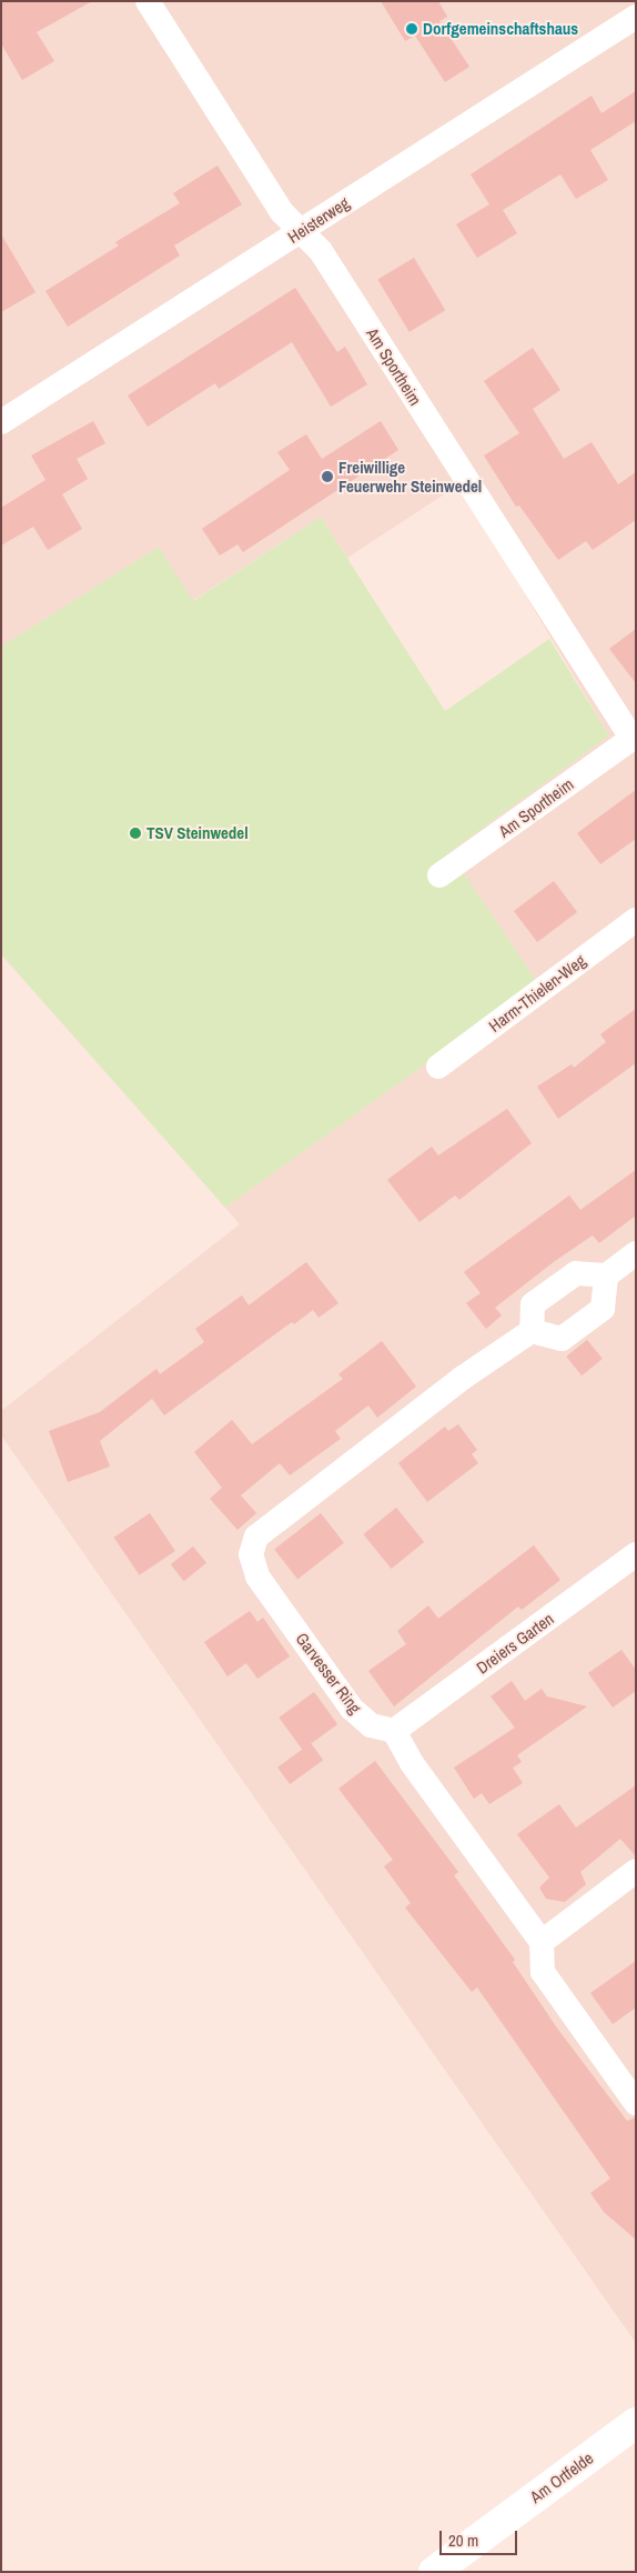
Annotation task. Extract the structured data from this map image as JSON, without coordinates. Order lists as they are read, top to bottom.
{
  "streets": {
    "street": [
      "Heisterweg",
      "Am Sportheim",
      "Harm-Thielen-Weg",
      "Dreiers Garten",
      "Garvesser Ring",
      "Am Ortfelde"
    ]
  },
  "crossings": [
    ["Heisterweg", "Am Sportheim"],
    ["Dreiers Garten", "Garvesser Ring"]
  ],
  "places": ["Dorfgemeinschaftshaus", "Freiwillige Feuerwehr Steinwedel", "TSV Steinwedel"],
  "scale_bar": "20 m"
}
